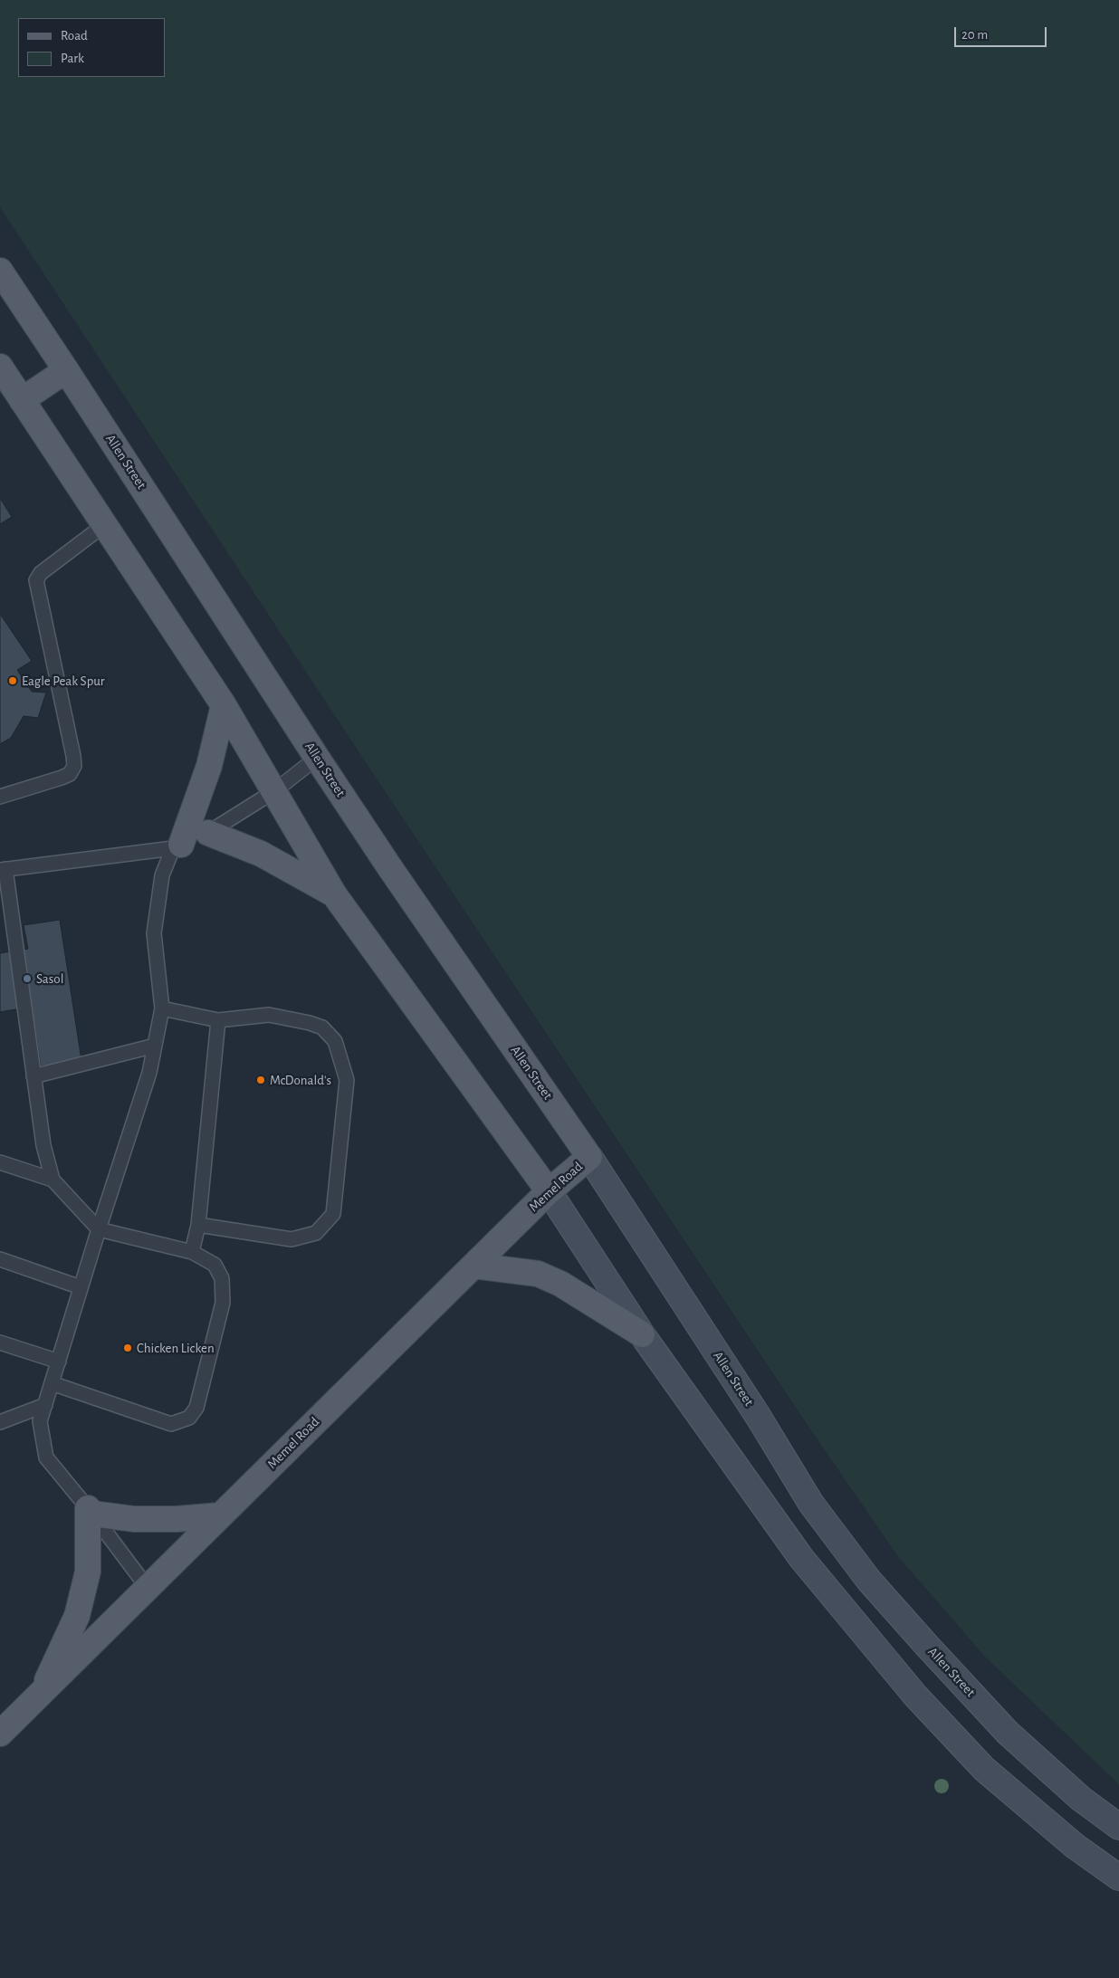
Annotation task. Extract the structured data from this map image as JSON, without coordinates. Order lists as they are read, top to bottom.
{
  "streets": {
    "main road": ["Allen Street", "Memel Road"]
  },
  "crossings": [
    ["Allen Street", "Memel Road"]
  ],
  "places": [
    "Eagle Peak Spur",
    "Sasol",
    "McDonald's",
    "Chicken Licken"
  ],
  "legend": ["Road", "Park"],
  "scale_bar": "20 m"
}
